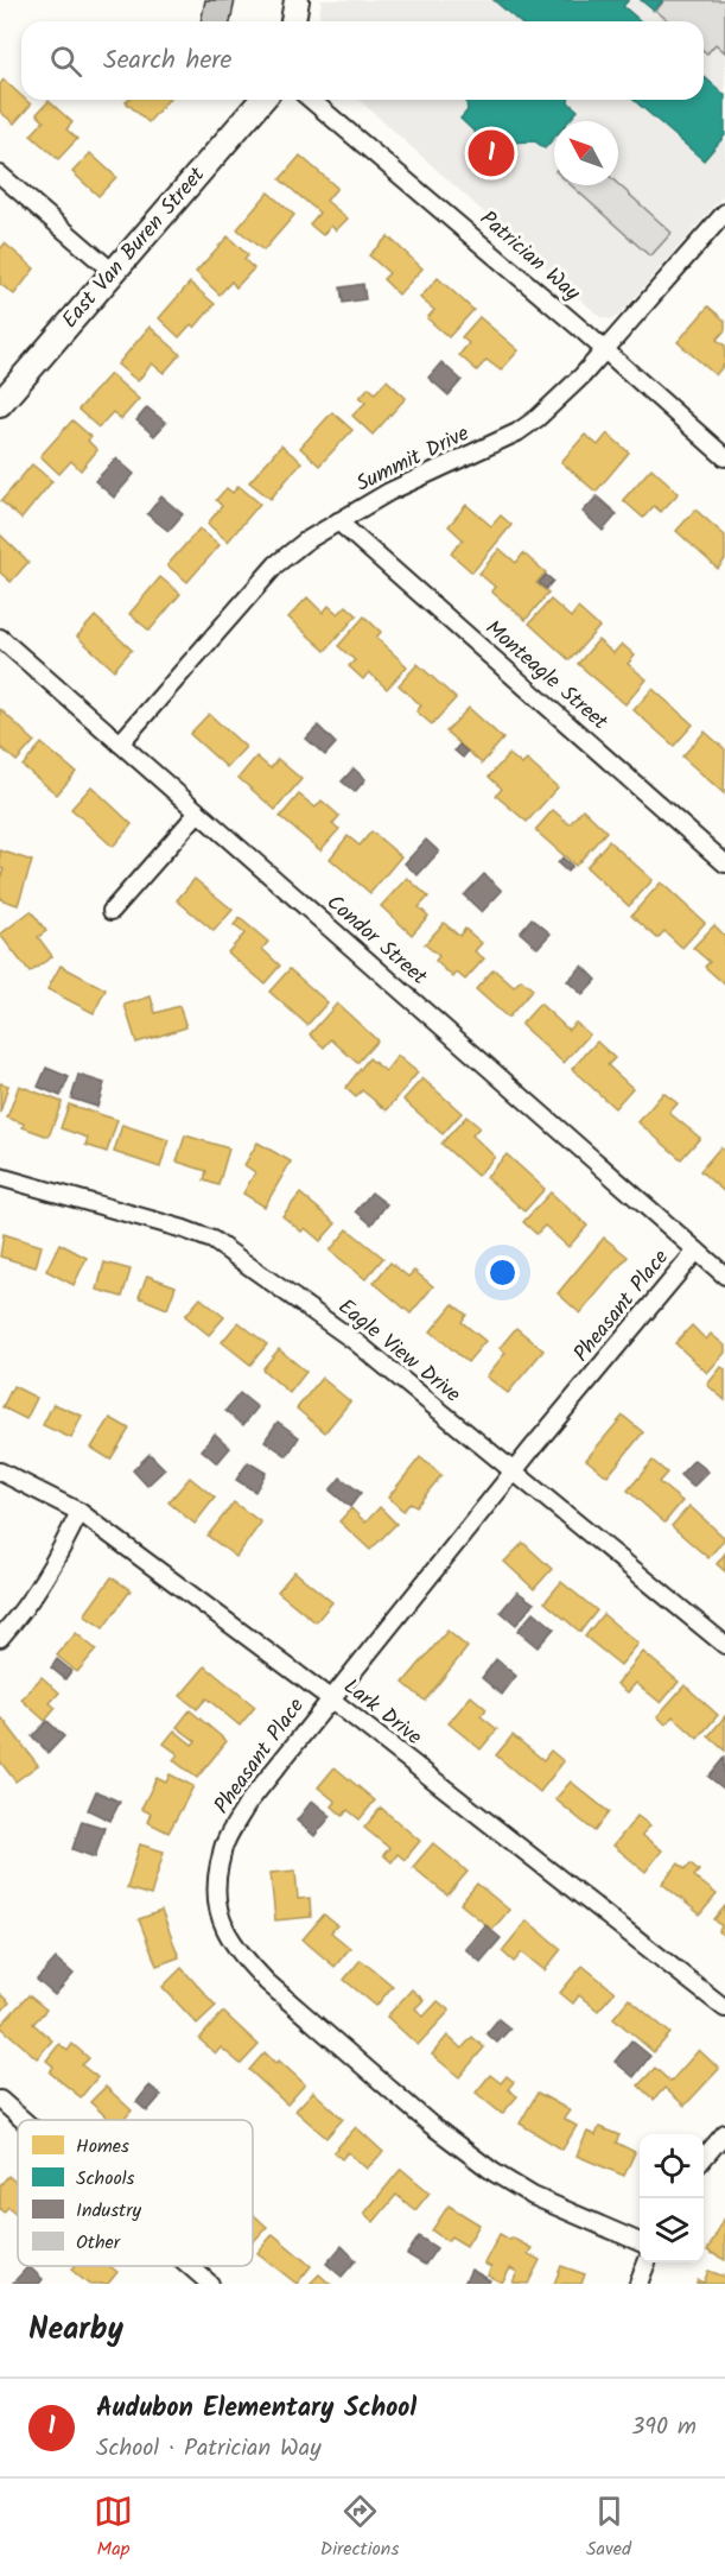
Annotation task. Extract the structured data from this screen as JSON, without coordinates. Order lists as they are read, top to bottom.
{
  "streets": {
    "street": [
      "East Van Buren Street",
      "Patrician Way",
      "Summit Drive",
      "Monteagle Street",
      "Condor Street",
      "Pheasant Place",
      "Eagle View Drive",
      "Lark Drive"
    ]
  },
  "crossings": [
    ["Patrician Way", "Summit Drive"],
    ["Summit Drive", "Monteagle Street"],
    ["Summit Drive", "Condor Street"],
    ["Condor Street", "Pheasant Place"],
    ["Pheasant Place", "Eagle View Drive"],
    ["Pheasant Place", "Lark Drive"]
  ],
  "legend": [
    "Homes",
    "Schools",
    "Industry",
    "Other"
  ],
  "north": "top left",
  "page": {
    "search": "Search here",
    "pins": "1",
    "heading": "Nearby",
    "list": [
      {
        "mark": "1",
        "name": "Audubon Elementary School",
        "note": "School · Patrician Way",
        "value": "390 m"
      }
    ],
    "nav": ["Map", "Directions", "Saved"]
  }
}
